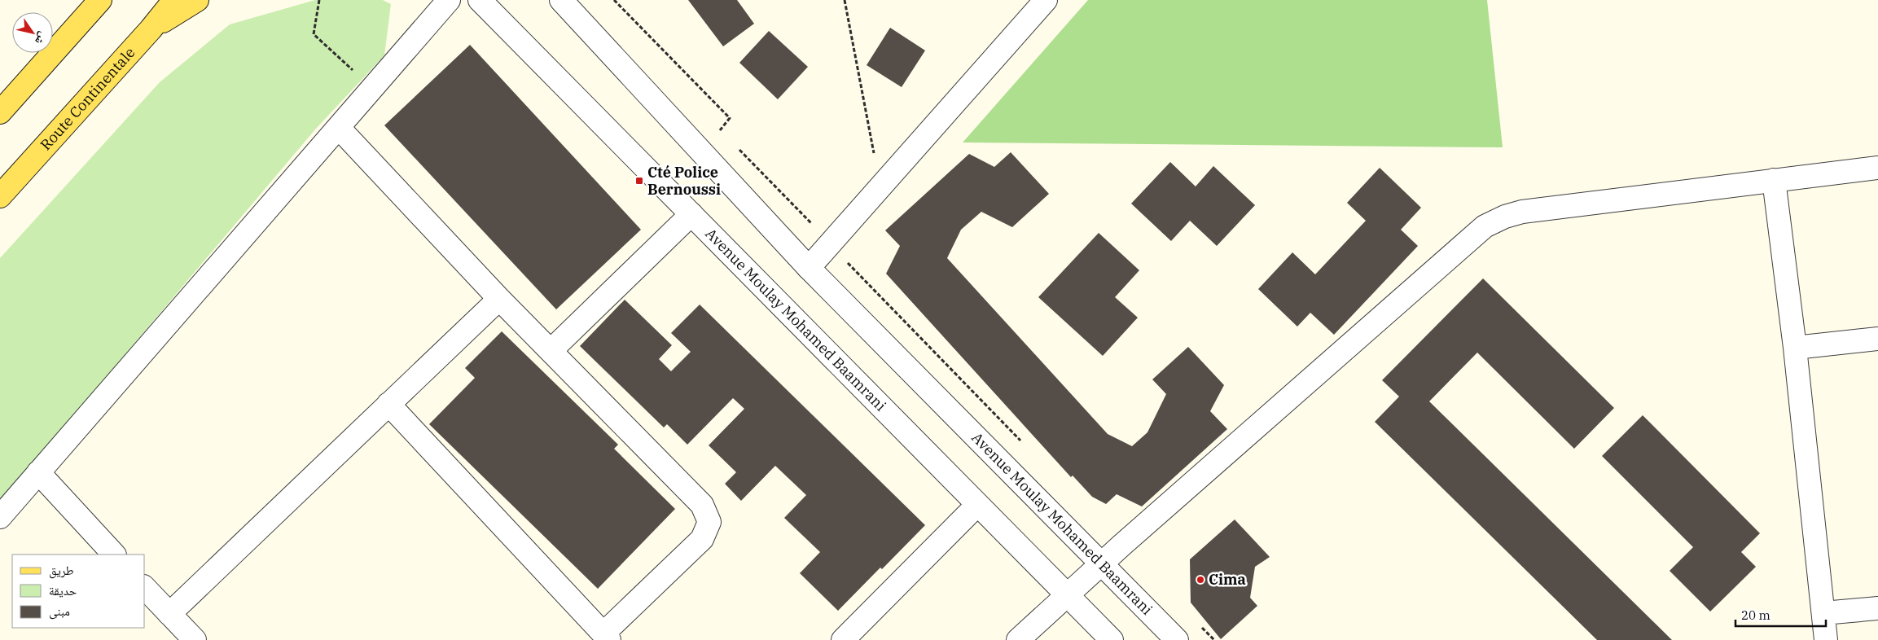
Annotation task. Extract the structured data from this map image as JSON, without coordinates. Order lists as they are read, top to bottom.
{
  "streets": {
    "main road": ["Route Continentale"],
    "street": ["Avenue Moulay Mohamed Baamrani"]
  },
  "places": {
    "transit": ["Cté Police Bernoussi"],
    "other": ["Cima"]
  },
  "legend": ["طريق", "حديقة", "مبنى"],
  "scale_bar": "20 m",
  "north": "bottom right"
}
